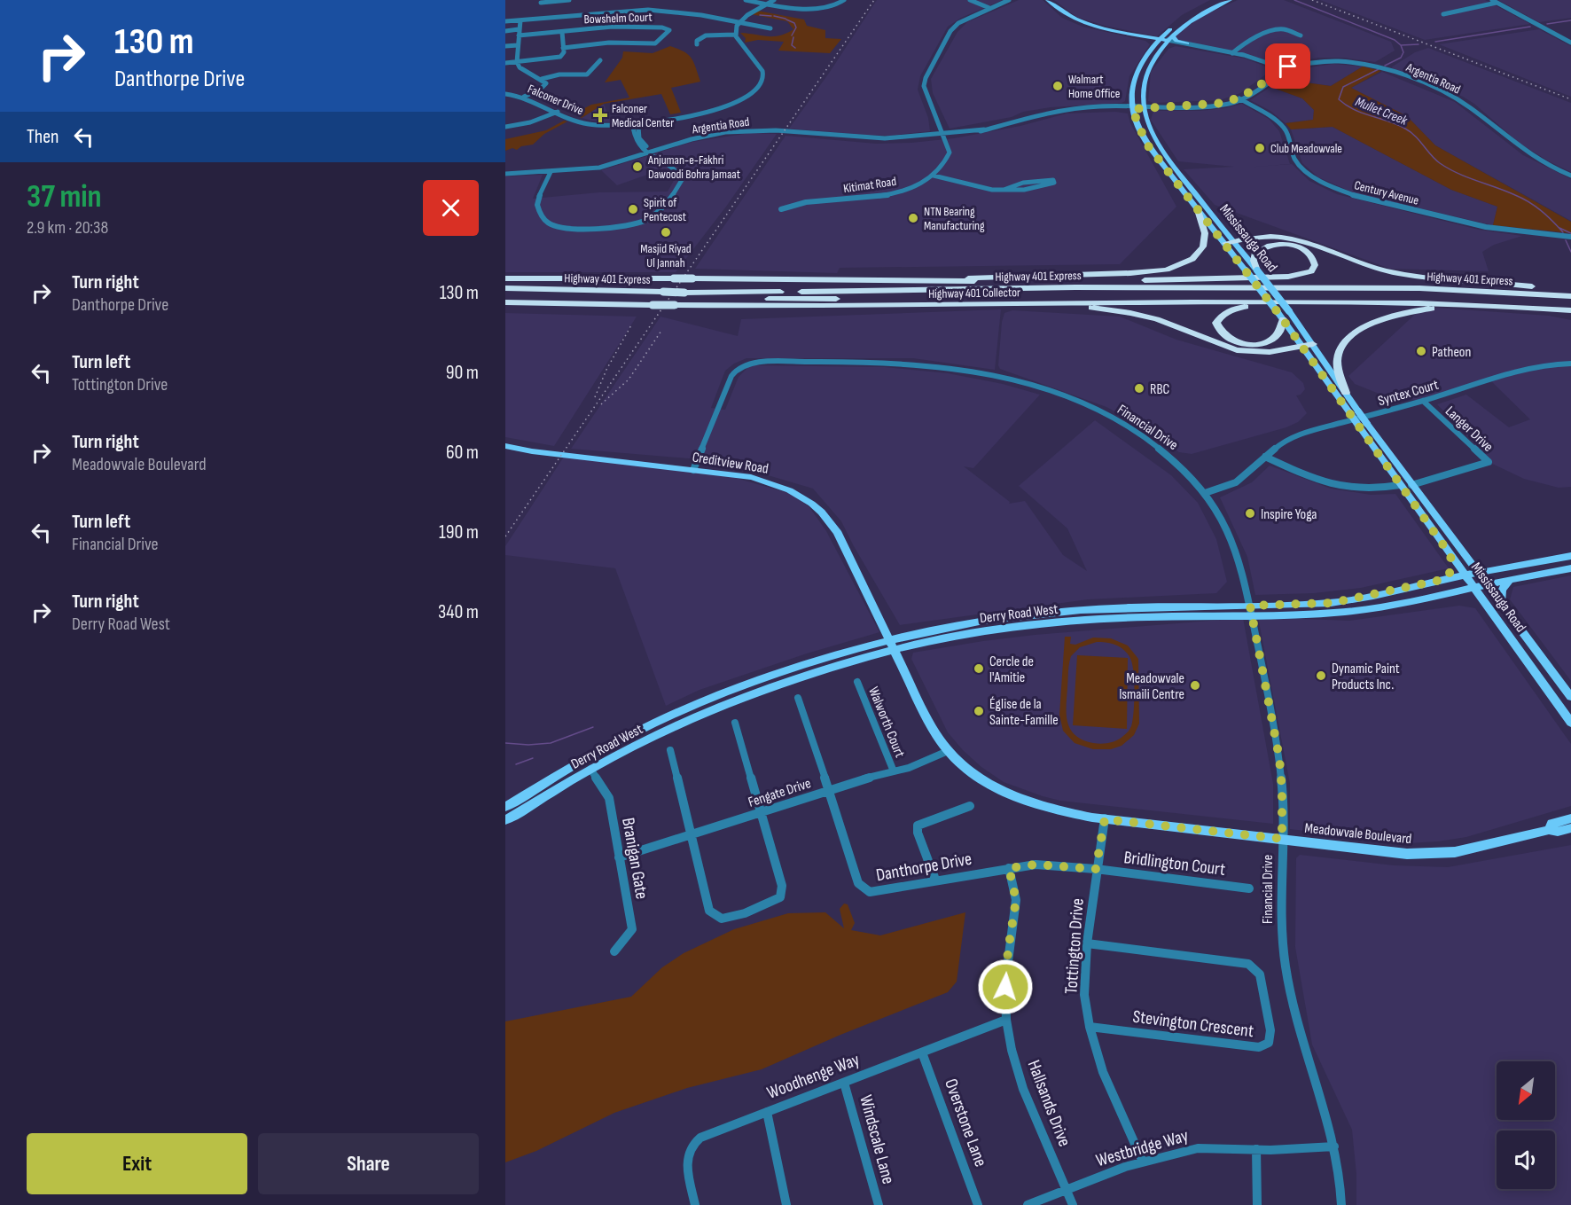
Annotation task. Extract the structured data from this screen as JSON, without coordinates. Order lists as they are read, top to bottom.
{
  "streets": {
    "highway": ["Highway 401 Express", "Highway 401 Collector"],
    "main road": [
      "Mississauga Road",
      "Creditview Road",
      "Derry Road West",
      "Meadowvale Boulevard"
    ],
    "street": [
      "Bowshelm Court",
      "Argentia Road",
      "Falconer Drive",
      "Kitimat Road",
      "Century Avenue",
      "Syntex Court",
      "Financial Drive",
      "Langer Drive",
      "Walworth Court",
      "Fengate Drive",
      "Branigan Gate",
      "Bridlington Court",
      "Danthorpe Drive",
      "Tottington Drive",
      "Stevington Crescent",
      "Woodhenge Way",
      "Hallsands Drive",
      "Overstone Lane",
      "Windscale Lane",
      "Westbridge Way"
    ]
  },
  "crossings": [
    ["Argentia Road", "Kitimat Road"],
    ["Argentia Road", "Century Avenue"],
    ["Argentia Road", "Mississauga Road"],
    ["Mississauga Road", "Langer Drive"],
    ["Mississauga Road", "Derry Road West"],
    ["Highway 401 Express", "Highway 401 Collector"],
    ["Syntex Court", "Financial Drive"],
    ["Syntex Court", "Langer Drive"],
    ["Financial Drive", "Creditview Road"],
    ["Financial Drive", "Derry Road West"],
    ["Financial Drive", "Meadowvale Boulevard"],
    ["Financial Drive", "Westbridge Way"],
    ["Creditview Road", "Derry Road West"],
    ["Creditview Road", "Meadowvale Boulevard"],
    ["Derry Road West", "Meadowvale Boulevard"],
    ["Derry Road West", "Branigan Gate"],
    ["Walworth Court", "Fengate Drive"],
    ["Fengate Drive", "Meadowvale Boulevard"],
    ["Fengate Drive", "Branigan Gate"],
    ["Fengate Drive", "Danthorpe Drive"],
    ["Meadowvale Boulevard", "Tottington Drive"],
    ["Bridlington Court", "Danthorpe Drive"],
    ["Bridlington Court", "Tottington Drive"],
    ["Danthorpe Drive", "Tottington Drive"],
    ["Danthorpe Drive", "Hallsands Drive"],
    ["Tottington Drive", "Stevington Crescent"],
    ["Tottington Drive", "Westbridge Way"],
    ["Woodhenge Way", "Hallsands Drive"],
    ["Woodhenge Way", "Overstone Lane"],
    ["Woodhenge Way", "Windscale Lane"],
    ["Hallsands Drive", "Westbridge Way"]
  ],
  "water": ["Mullet Creek"],
  "places": {
    "other": [
      "Walmart Home Office",
      "Club Meadowvale",
      "Anjuman-e-Fakhri Dawoodi Bohra Jamaat",
      "Spirit of Pentecost",
      "NTN Bearing Manufacturing",
      "Masjid Riyad Ul Jannah",
      "Patheon",
      "RBC",
      "Inspire Yoga",
      "Cercle de l'Amitie",
      "Dynamic Paint Products Inc.",
      "Meadowvale Ismaili Centre",
      "Église de la Sainte-Famille"
    ],
    "health": ["Falconer Medical Center"]
  },
  "north": "bottom left",
  "page": {
    "turn": ["130 m", "Danthorpe Drive"],
    "then": "Then",
    "heading": ["37 min", "2.9 km · 20:38"],
    "list": [
      {
        "name": "Turn right",
        "note": "Danthorpe Drive",
        "value": "130 m"
      },
      {
        "name": "Turn left",
        "note": "Tottington Drive",
        "value": "90 m"
      },
      {
        "name": "Turn right",
        "note": "Meadowvale Boulevard",
        "value": "60 m"
      },
      {
        "name": "Turn left",
        "note": "Financial Drive",
        "value": "190 m"
      },
      {
        "name": "Turn right",
        "note": "Derry Road West",
        "value": "340 m"
      }
    ],
    "buttons": ["Exit", "Share"]
  }
}
